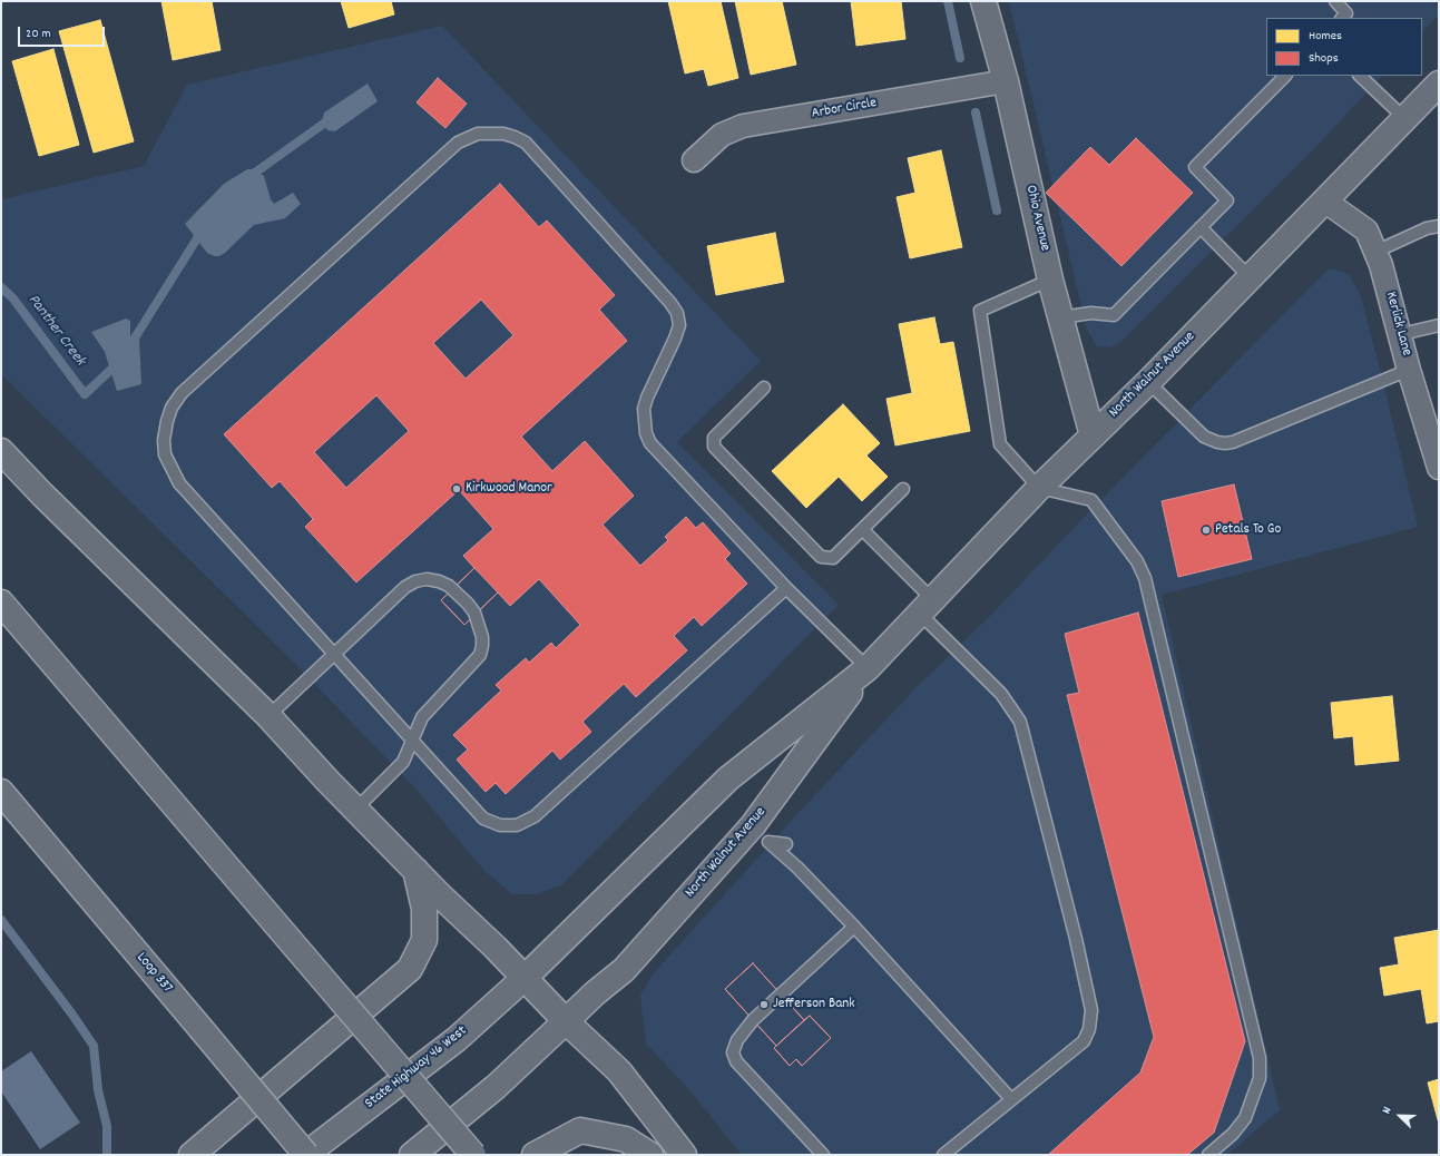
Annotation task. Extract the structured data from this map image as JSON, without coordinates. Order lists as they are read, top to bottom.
{
  "streets": {
    "main road": [
      "Ohio Avenue",
      "North Walnut Avenue",
      "Loop 337",
      "State Highway 46 West"
    ],
    "street": ["Arbor Circle", "Kerlick Lane"]
  },
  "crossings": [
    ["Arbor Circle", "Ohio Avenue"],
    ["Ohio Avenue", "North Walnut Avenue"],
    ["Kerlick Lane", "North Walnut Avenue"],
    ["North Walnut Avenue", "State Highway 46 West"],
    ["Loop 337", "State Highway 46 West"]
  ],
  "water": ["Panther Creek"],
  "places": ["Kirkwood Manor", "Petals To Go", "Jefferson Bank"],
  "legend": ["Homes", "Shops"],
  "scale_bar": "20 m",
  "north": "top left"
}
